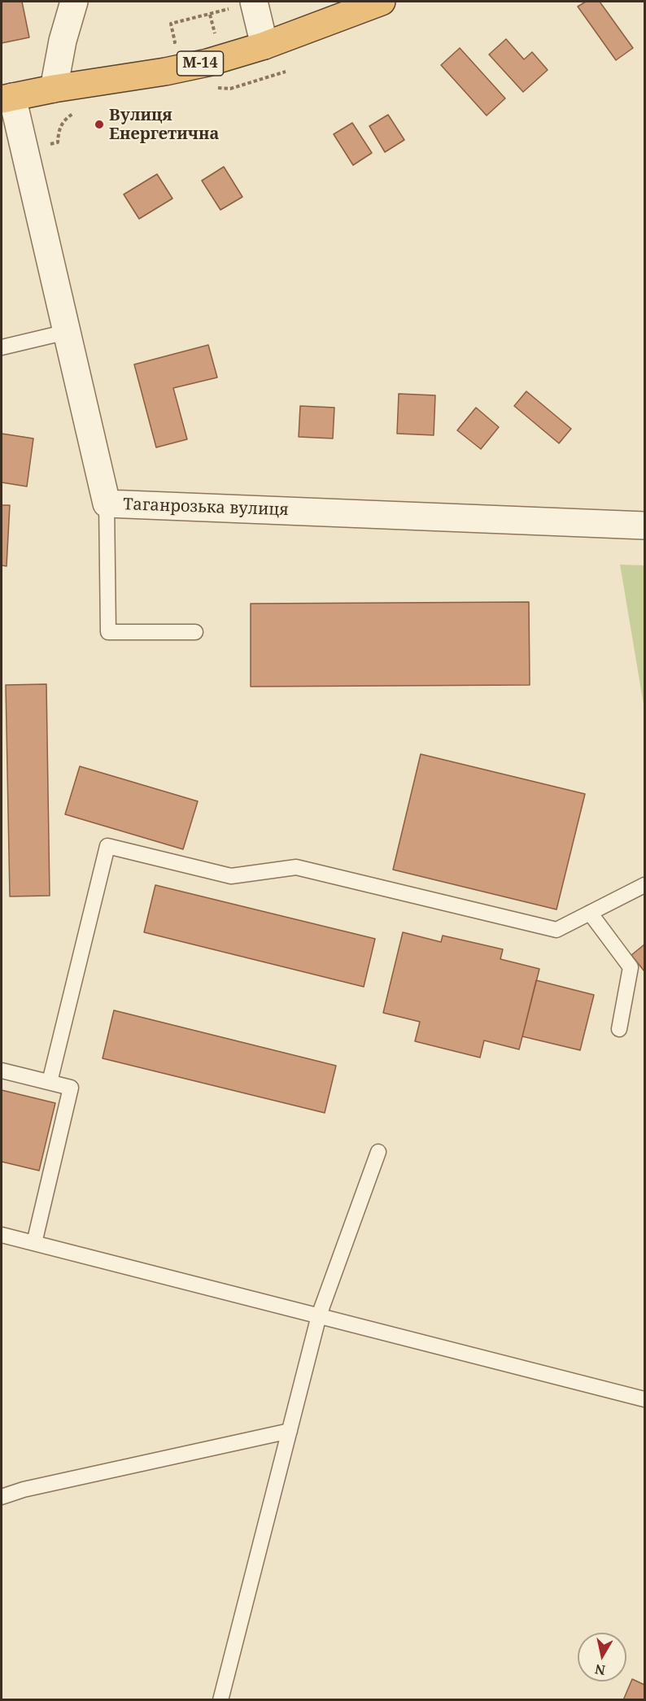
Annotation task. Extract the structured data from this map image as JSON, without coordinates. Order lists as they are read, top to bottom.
{
  "streets": {
    "highway": ["М-14"],
    "street": ["Таганрозька вулиця"]
  },
  "crossings": [
    ["М-14", "Таганрозька вулиця"]
  ],
  "places": ["Вулиця Енергетична"],
  "north": "bottom"
}
